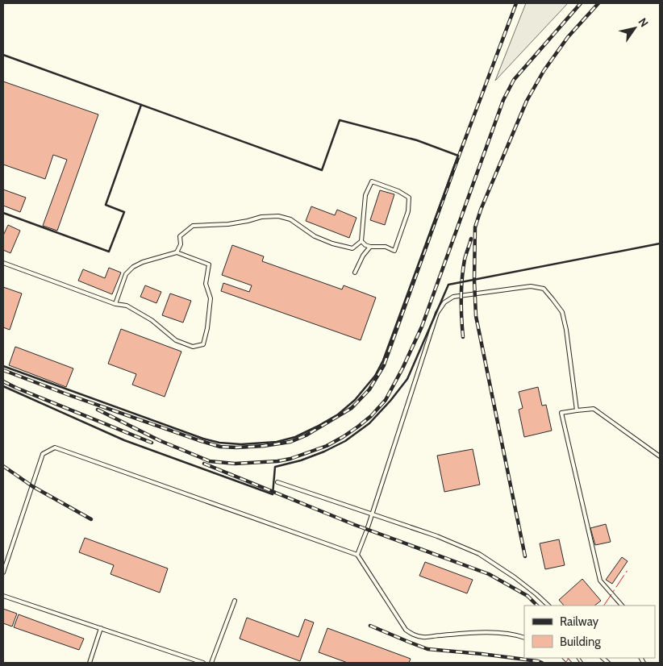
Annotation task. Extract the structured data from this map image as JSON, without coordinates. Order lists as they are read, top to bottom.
{
  "legend": ["Railway", "Building"],
  "north": "top right"
}
